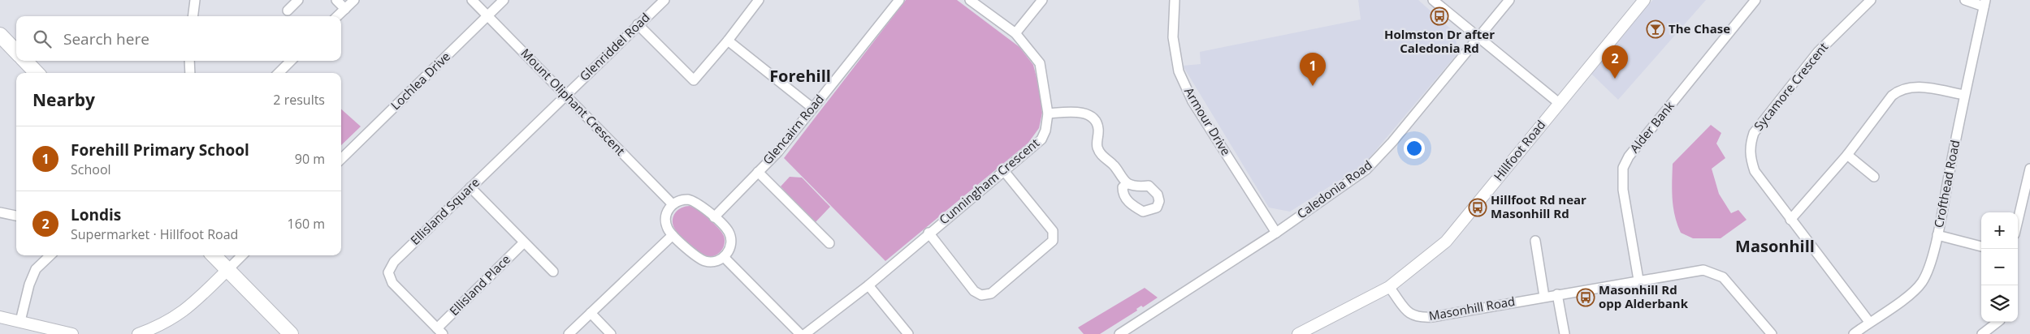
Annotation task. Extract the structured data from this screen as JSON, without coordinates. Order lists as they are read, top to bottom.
{
  "streets": {
    "street": [
      "Glenriddel Road",
      "Lochlea Drive",
      "Sycamore Crescent",
      "Mount Oliphant Crescent",
      "Armour Drive",
      "Alder Bank",
      "Glencairn Road",
      "Hillfoot Road",
      "Cunningham Crescent",
      "Crofthead Road",
      "Caledonia Road",
      "Ellisland Square",
      "Ellisland Place",
      "Masonhill Road"
    ]
  },
  "crossings": [
    ["Glenriddel Road", "Mount Oliphant Crescent"],
    ["Glenriddel Road", "Ellisland Square"],
    ["Lochlea Drive", "Mount Oliphant Crescent"],
    ["Sycamore Crescent", "Crofthead Road"],
    ["Mount Oliphant Crescent", "Glencairn Road"],
    ["Mount Oliphant Crescent", "Ellisland Square"],
    ["Armour Drive", "Caledonia Road"],
    ["Alder Bank", "Masonhill Road"],
    ["Hillfoot Road", "Masonhill Road"],
    ["Ellisland Square", "Ellisland Place"]
  ],
  "districts": ["Forehill", "Masonhill"],
  "places": {
    "bus stop": ["Holmston Dr after Caledonia Rd", "Hillfoot Rd near Masonhill Rd", "Masonhill Rd opp Alderbank"],
    "bar": ["The Chase"]
  },
  "page": {
    "search": "Search here",
    "pins": ["2", "1"],
    "heading": ["Nearby", "2 results"],
    "list": [
      {
        "mark": "1",
        "name": "Forehill Primary School",
        "note": "School",
        "value": "90 m"
      },
      {
        "mark": "2",
        "name": "Londis",
        "note": "Supermarket · Hillfoot Road",
        "value": "160 m"
      }
    ],
    "map_buttons": ["+", "−"]
  }
}
